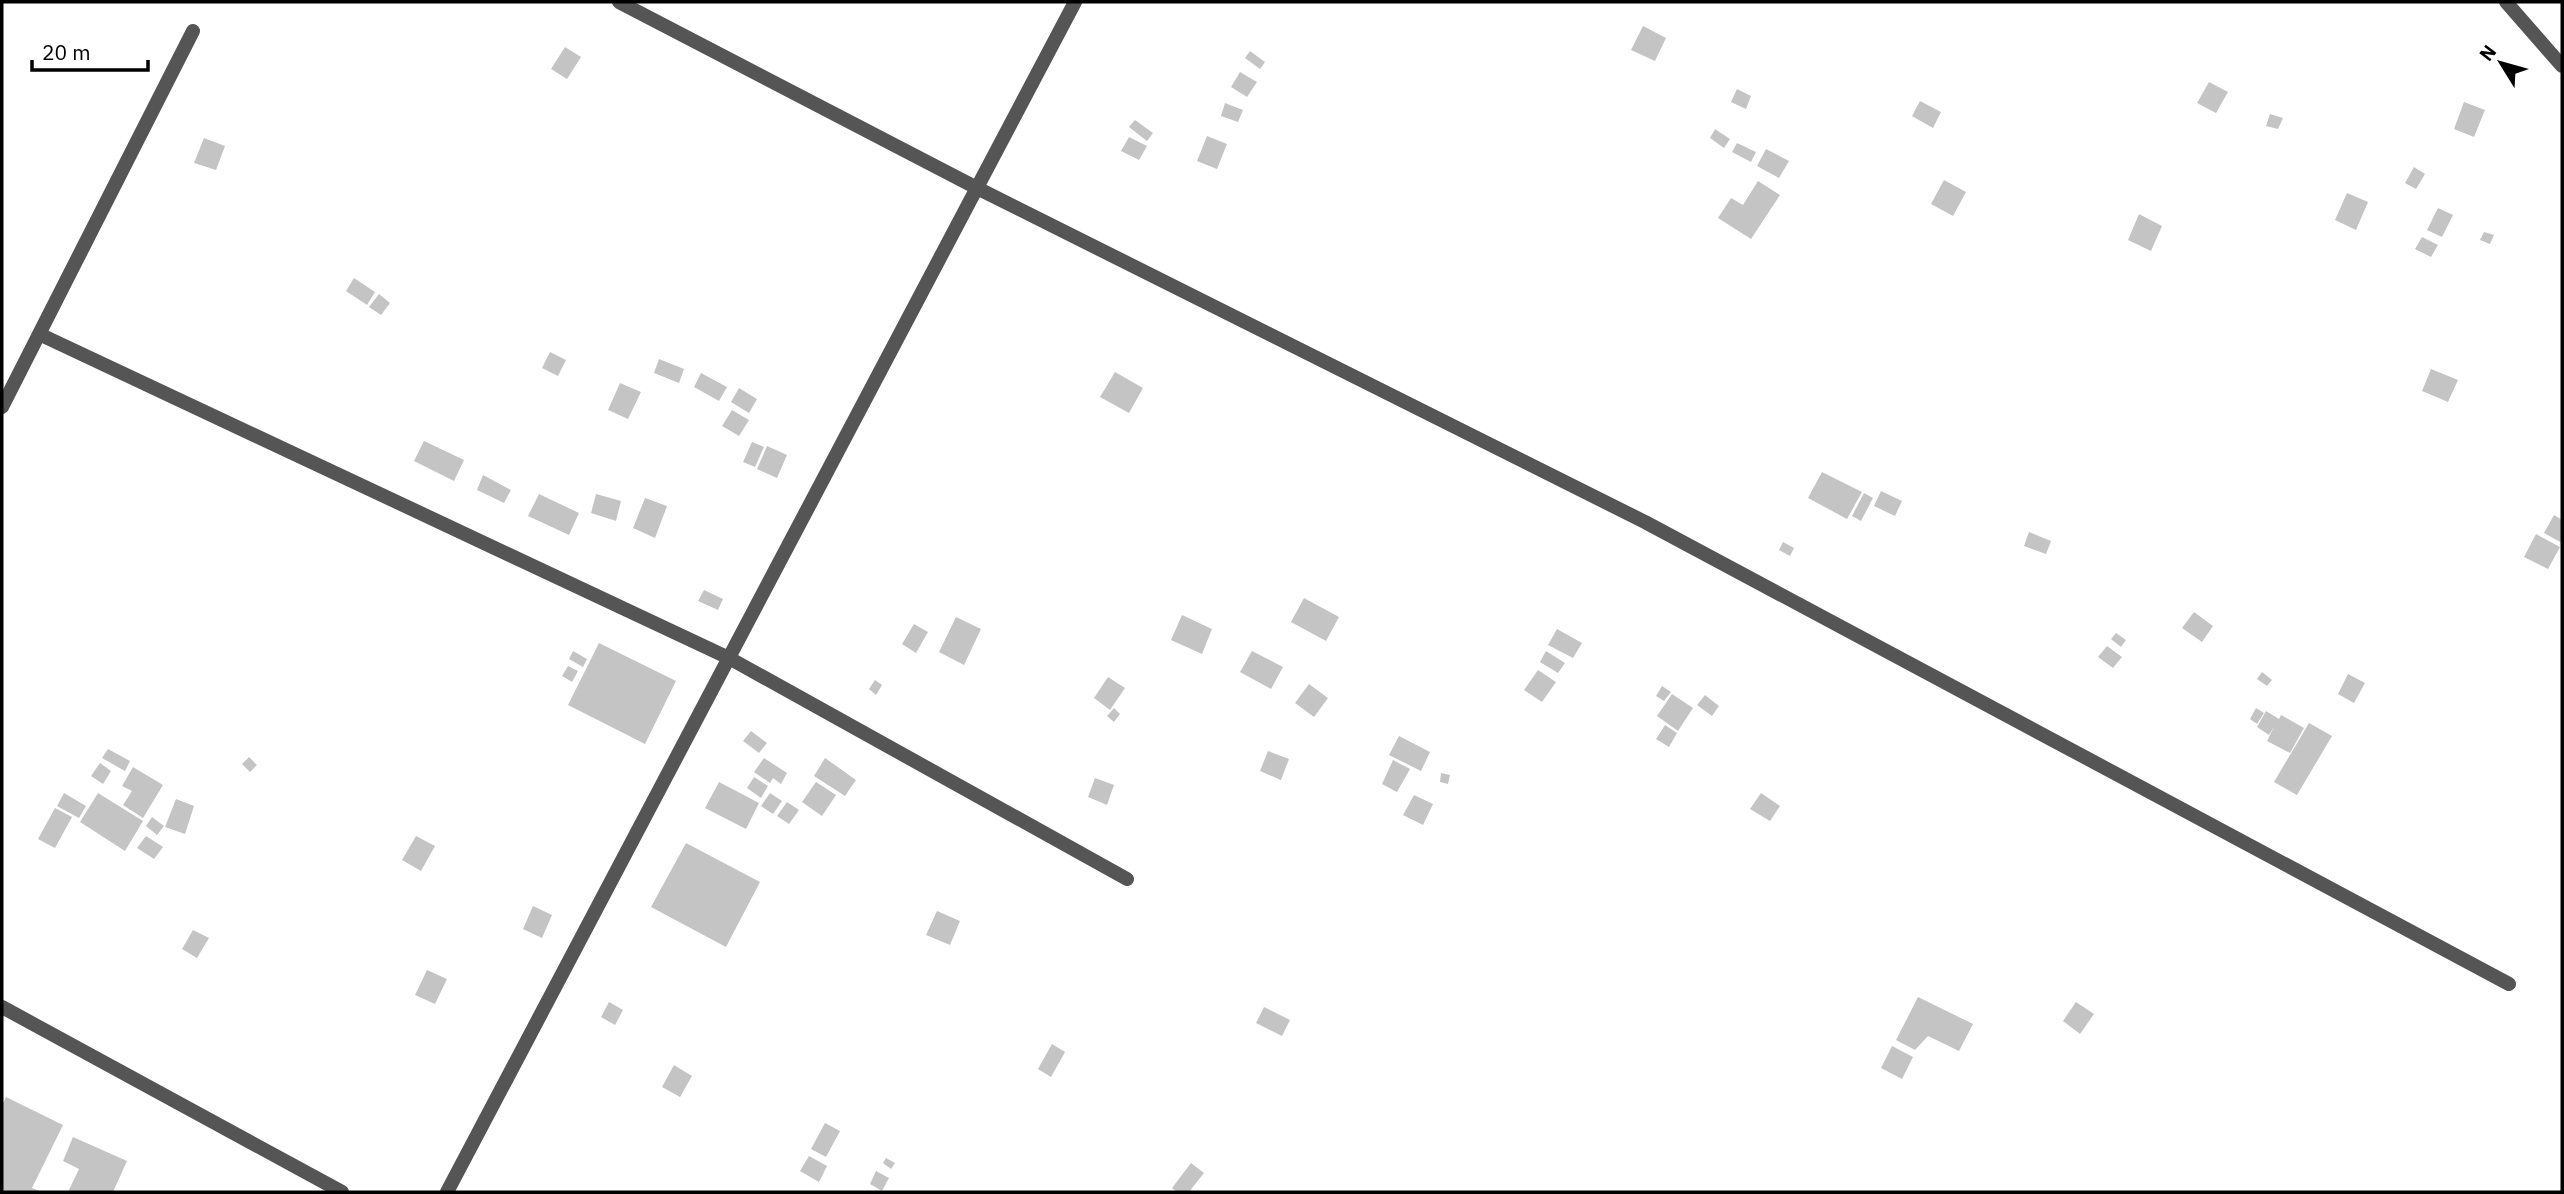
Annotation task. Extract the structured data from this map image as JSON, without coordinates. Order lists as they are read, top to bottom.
{
  "scale_bar": "20 m",
  "north": "top left"
}
